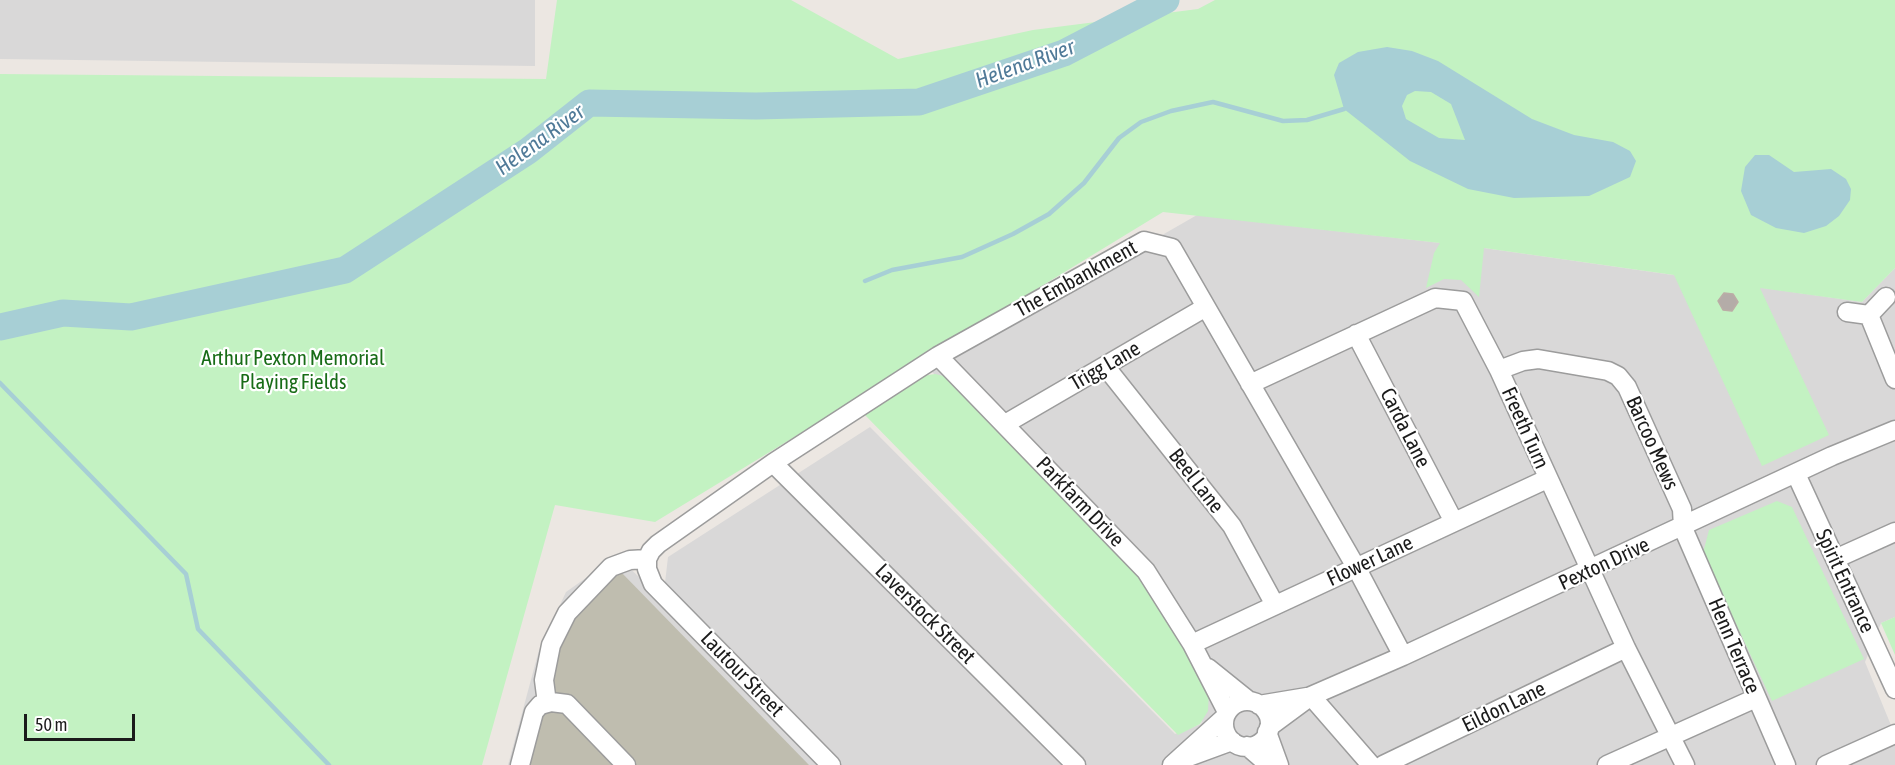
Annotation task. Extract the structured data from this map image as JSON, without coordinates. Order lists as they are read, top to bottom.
{
  "streets": {
    "street": [
      "The Embankment",
      "Trigg Lane",
      "Carda Lane",
      "Freeth Turn",
      "Barcoo Mews",
      "Beel Lane",
      "Parkfarm Drive",
      "Flower Lane",
      "Pexton Drive",
      "Spirit Entrance",
      "Laverstock Street",
      "Henn Terrace",
      "Lautour Street",
      "Eildon Lane"
    ]
  },
  "crossings": [
    ["The Embankment", "Trigg Lane"],
    ["The Embankment", "Freeth Turn"],
    ["The Embankment", "Parkfarm Drive"],
    ["The Embankment", "Flower Lane"],
    ["The Embankment", "Pexton Drive"],
    ["The Embankment", "Laverstock Street"],
    ["The Embankment", "Lautour Street"],
    ["Trigg Lane", "Beel Lane"],
    ["Trigg Lane", "Parkfarm Drive"],
    ["Carda Lane", "Freeth Turn"],
    ["Carda Lane", "Flower Lane"],
    ["Freeth Turn", "Barcoo Mews"],
    ["Freeth Turn", "Flower Lane"],
    ["Freeth Turn", "Pexton Drive"],
    ["Freeth Turn", "Eildon Lane"],
    ["Barcoo Mews", "Pexton Drive"],
    ["Barcoo Mews", "Henn Terrace"],
    ["Beel Lane", "Flower Lane"],
    ["Parkfarm Drive", "Flower Lane"],
    ["Parkfarm Drive", "Pexton Drive"],
    ["Pexton Drive", "Spirit Entrance"],
    ["Pexton Drive", "Henn Terrace"]
  ],
  "water": ["Helena River"],
  "parks": ["Arthur Pexton Memorial Playing Fields"],
  "scale_bar": "50 m"
}
